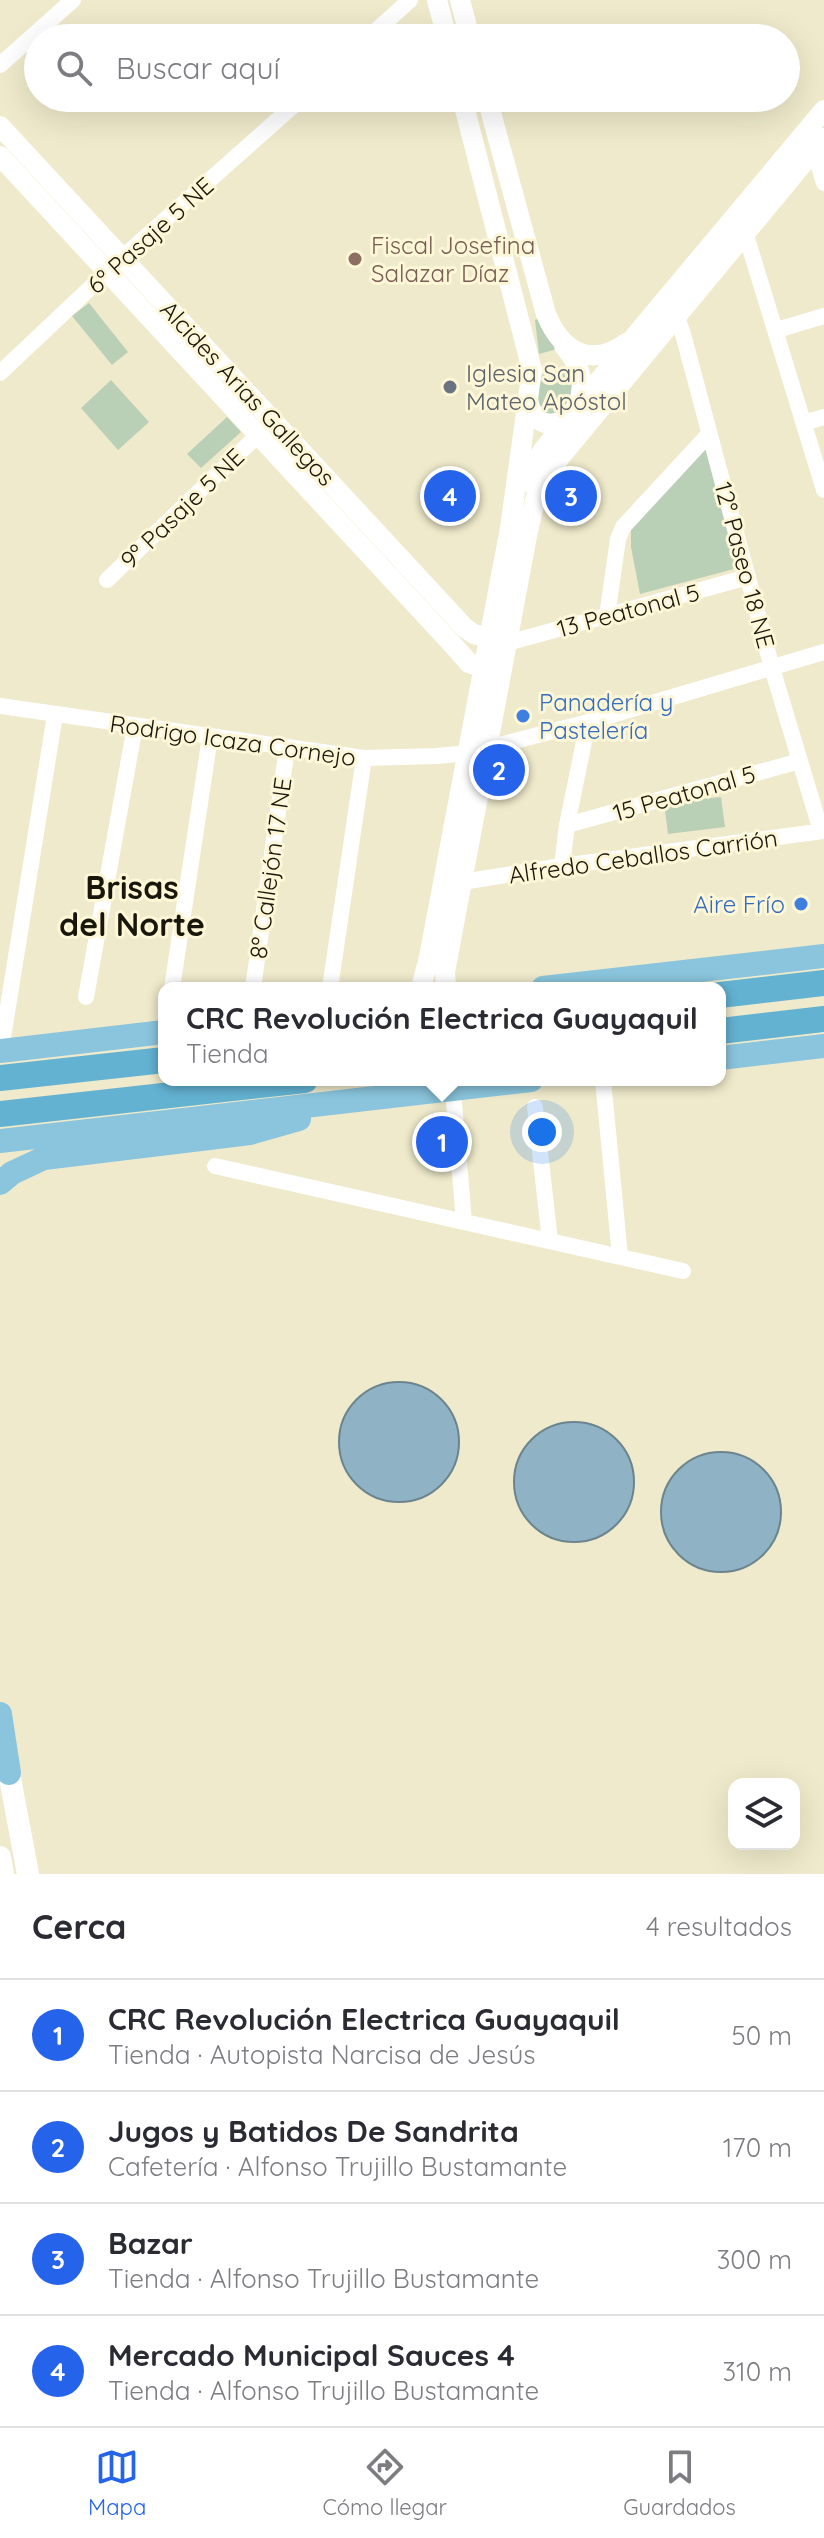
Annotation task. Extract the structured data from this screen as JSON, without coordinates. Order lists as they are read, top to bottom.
{
  "streets": {
    "street": [
      "6º Pasaje 5 NE",
      "Alcides Arias Gallegos",
      "9º Pasaje 5 NE",
      "12° Paseo 18 NE",
      "13 Peatonal 5",
      "Rodrigo Icaza Cornejo",
      "15 Peatonal 5",
      "Alfredo Ceballos Carrión",
      "8º Callejón 17 NE"
    ]
  },
  "crossings": [
    ["6º Pasaje 5 NE", "Alcides Arias Gallegos"],
    ["Alcides Arias Gallegos", "9º Pasaje 5 NE"],
    ["Alcides Arias Gallegos", "13 Peatonal 5"],
    ["12° Paseo 18 NE", "13 Peatonal 5"],
    ["12° Paseo 18 NE", "Rodrigo Icaza Cornejo"],
    ["12° Paseo 18 NE", "15 Peatonal 5"],
    ["12° Paseo 18 NE", "Alfredo Ceballos Carrión"],
    ["Rodrigo Icaza Cornejo", "8º Callejón 17 NE"]
  ],
  "districts": ["Brisas del Norte"],
  "places": [
    "Fiscal Josefina Salazar Díaz",
    "Iglesia San Mateo Apóstol",
    "Panadería y Pastelería",
    "Aire Frío"
  ],
  "page": {
    "search": "Buscar aquí",
    "pins": [
      "3",
      "4",
      "2",
      "1"
    ],
    "popup": ["CRC Revolución Electrica Guayaquil", "Tienda"],
    "heading": ["Cerca", "4 resultados"],
    "list": [
      {
        "mark": "1",
        "name": "CRC Revolución Electrica Guayaquil",
        "note": "Tienda · Autopista Narcisa de Jesús",
        "value": "50 m"
      },
      {
        "mark": "2",
        "name": "Jugos y Batidos De Sandrita",
        "note": "Cafetería · Alfonso Trujillo Bustamante",
        "value": "170 m"
      },
      {
        "mark": "3",
        "name": "Bazar",
        "note": "Tienda · Alfonso Trujillo Bustamante",
        "value": "300 m"
      },
      {
        "mark": "4",
        "name": "Mercado Municipal Sauces 4",
        "note": "Tienda · Alfonso Trujillo Bustamante",
        "value": "310 m"
      }
    ],
    "nav": ["Mapa", "Cómo llegar", "Guardados"]
  }
}
